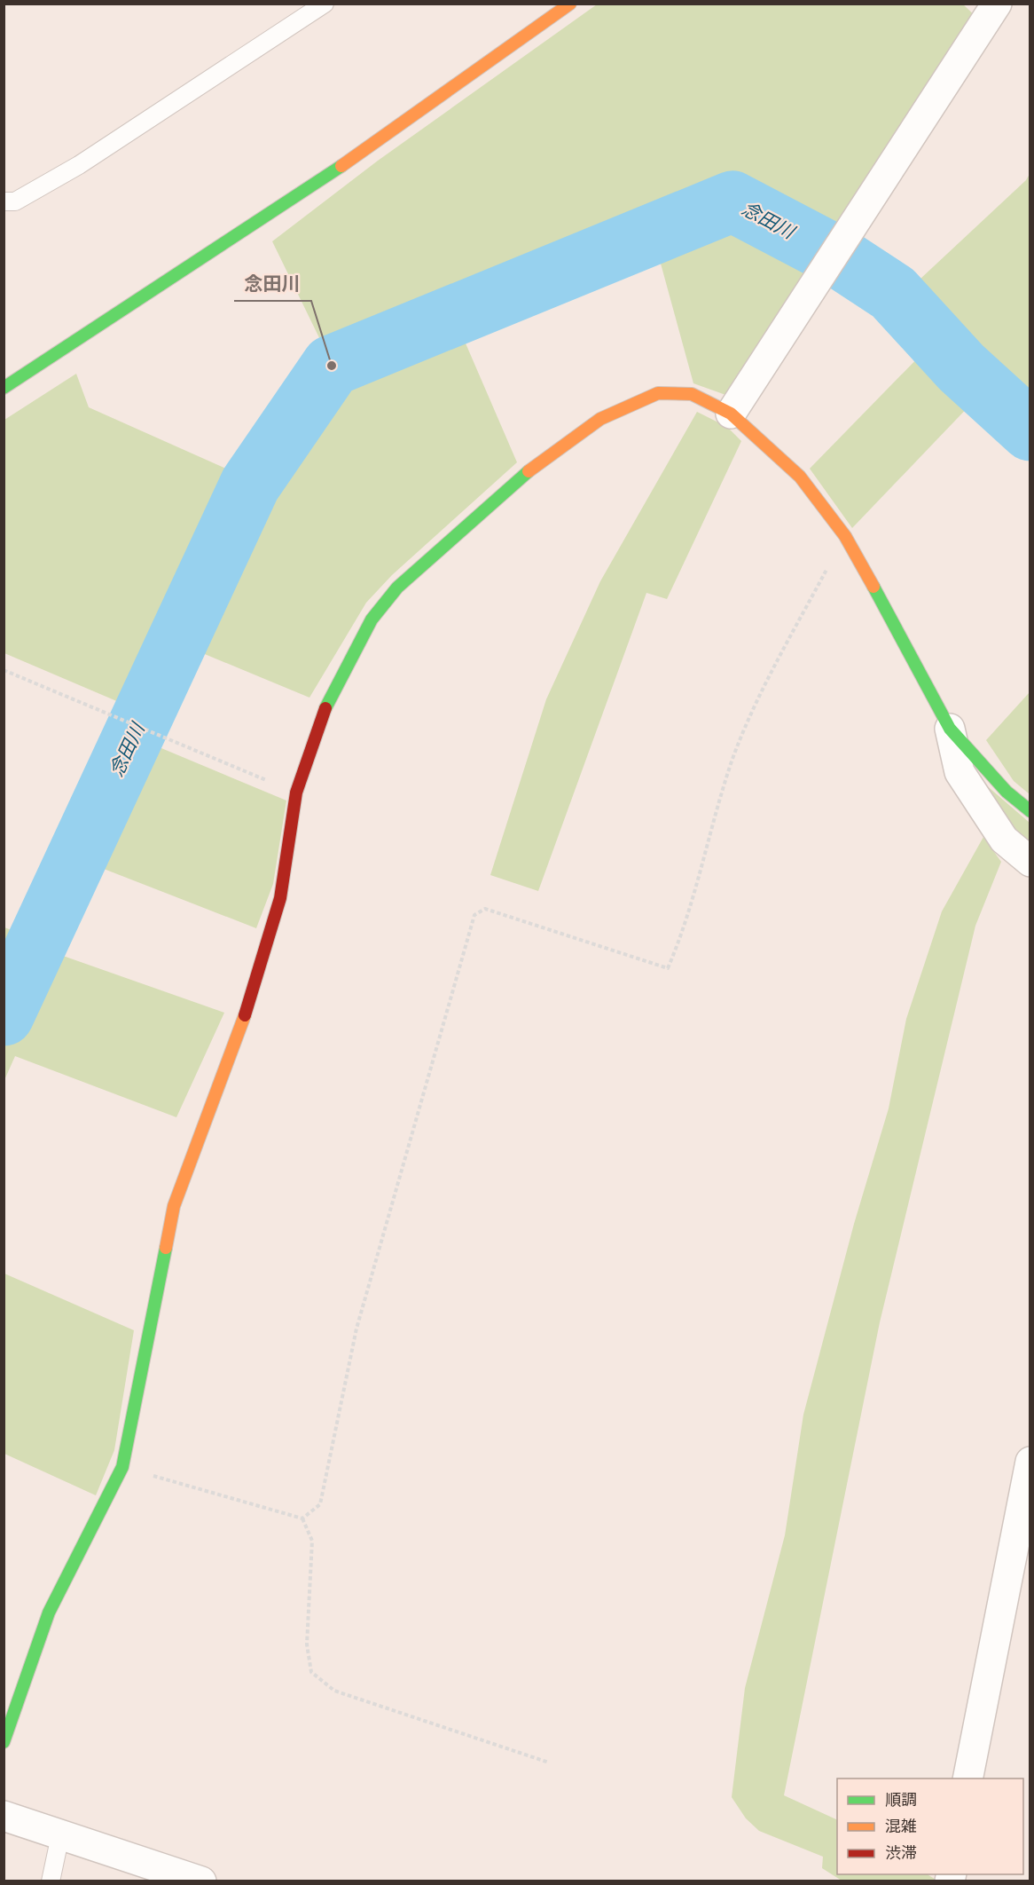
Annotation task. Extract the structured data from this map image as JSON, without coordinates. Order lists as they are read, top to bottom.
{
  "water": ["念田川"],
  "places": ["念田川"],
  "legend": ["順調", "混雑", "渋滞"]
}
